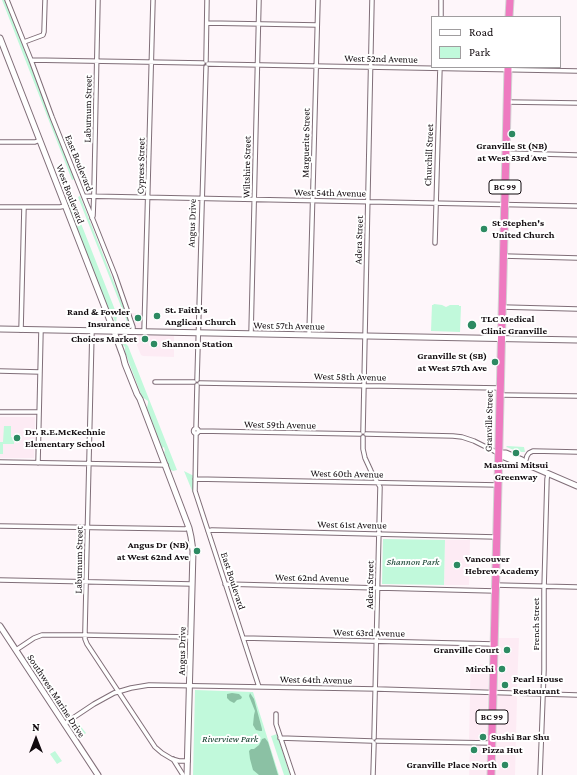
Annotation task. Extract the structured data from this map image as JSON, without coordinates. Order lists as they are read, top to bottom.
{
  "streets": {
    "highway": ["BC 99", "Granville Street"],
    "street": [
      "West 52nd Avenue",
      "Laburnum Street",
      "Marguerite Street",
      "Churchill Street",
      "East Boulevard",
      "Cypress Street",
      "Wiltshire Street",
      "West 54th Avenue",
      "West Boulevard",
      "Angus Drive",
      "Adera Street",
      "West 57th Avenue",
      "West 58th Avenue",
      "West 59th Avenue",
      "West 60th Avenue",
      "West 61st Avenue",
      "West 62nd Avenue",
      "French Street",
      "West 63rd Avenue",
      "West 64th Avenue",
      "Southwest Marine Drive"
    ]
  },
  "crossings": [
    ["West 52nd Avenue", "Laburnum Street"],
    ["West 52nd Avenue", "Marguerite Street"],
    ["West 52nd Avenue", "Churchill Street"],
    ["West 52nd Avenue", "East Boulevard"],
    ["West 52nd Avenue", "Cypress Street"],
    ["West 52nd Avenue", "Wiltshire Street"],
    ["West 52nd Avenue", "Angus Drive"],
    ["West 52nd Avenue", "Adera Street"],
    ["West 52nd Avenue", "Granville Street"],
    ["Laburnum Street", "East Boulevard"],
    ["Laburnum Street", "West 54th Avenue"],
    ["Laburnum Street", "Angus Drive"],
    ["Laburnum Street", "West 57th Avenue"],
    ["Laburnum Street", "West 64th Avenue"],
    ["Marguerite Street", "West 54th Avenue"],
    ["Marguerite Street", "West 57th Avenue"],
    ["Churchill Street", "West 54th Avenue"],
    ["East Boulevard", "West 54th Avenue"],
    ["East Boulevard", "Angus Drive"],
    ["East Boulevard", "West 57th Avenue"],
    ["East Boulevard", "West 60th Avenue"],
    ["East Boulevard", "West 61st Avenue"],
    ["East Boulevard", "West 62nd Avenue"],
    ["East Boulevard", "West 63rd Avenue"],
    ["East Boulevard", "West 64th Avenue"],
    ["Cypress Street", "West 54th Avenue"],
    ["Cypress Street", "West 57th Avenue"],
    ["Wiltshire Street", "West 54th Avenue"],
    ["Wiltshire Street", "West 57th Avenue"],
    ["West 54th Avenue", "Angus Drive"],
    ["West 54th Avenue", "Adera Street"],
    ["West 54th Avenue", "Granville Street"],
    ["West Boulevard", "Angus Drive"],
    ["West Boulevard", "West 57th Avenue"],
    ["Angus Drive", "West 57th Avenue"],
    ["Angus Drive", "West 58th Avenue"],
    ["Angus Drive", "West 59th Avenue"],
    ["Angus Drive", "West 60th Avenue"],
    ["Angus Drive", "West 64th Avenue"],
    ["Adera Street", "West 57th Avenue"],
    ["Adera Street", "West 58th Avenue"],
    ["Adera Street", "West 59th Avenue"],
    ["Adera Street", "West 60th Avenue"],
    ["Adera Street", "West 61st Avenue"],
    ["Adera Street", "West 62nd Avenue"],
    ["Adera Street", "West 63rd Avenue"],
    ["Adera Street", "West 64th Avenue"],
    ["West 57th Avenue", "Granville Street"],
    ["West 58th Avenue", "Granville Street"],
    ["Granville Street", "West 59th Avenue"],
    ["Granville Street", "West 60th Avenue"],
    ["Granville Street", "West 61st Avenue"],
    ["Granville Street", "West 62nd Avenue"],
    ["Granville Street", "West 63rd Avenue"],
    ["Granville Street", "West 64th Avenue"],
    ["West 62nd Avenue", "French Street"],
    ["French Street", "West 64th Avenue"],
    ["West 64th Avenue", "Southwest Marine Drive"]
  ],
  "parks": ["Shannon Park", "Riverview Park"],
  "places": [
    "Granville St (NB) at West 53rd Ave",
    "St Stephen's United Church",
    "St. Faith's Anglican Church",
    "Rand & Fowler Insurance",
    "TLC Medical Clinic Granville",
    "Choices Market",
    "Shannon Station",
    "Granville St (SB) at West 57th Ave",
    "Dr. R.E.McKechnie Elementary School",
    "Masumi Mitsui Greenway",
    "Angus Dr (NB) at West 62nd Ave",
    "Vancouver Hebrew Academy",
    "Granville Court",
    "Mirchi",
    "Pearl House Restaurant",
    "Sushi Bar Shu",
    "Pizza Hut",
    "Granville Place North"
  ],
  "legend": ["Road", "Park"],
  "north": "top"
}
